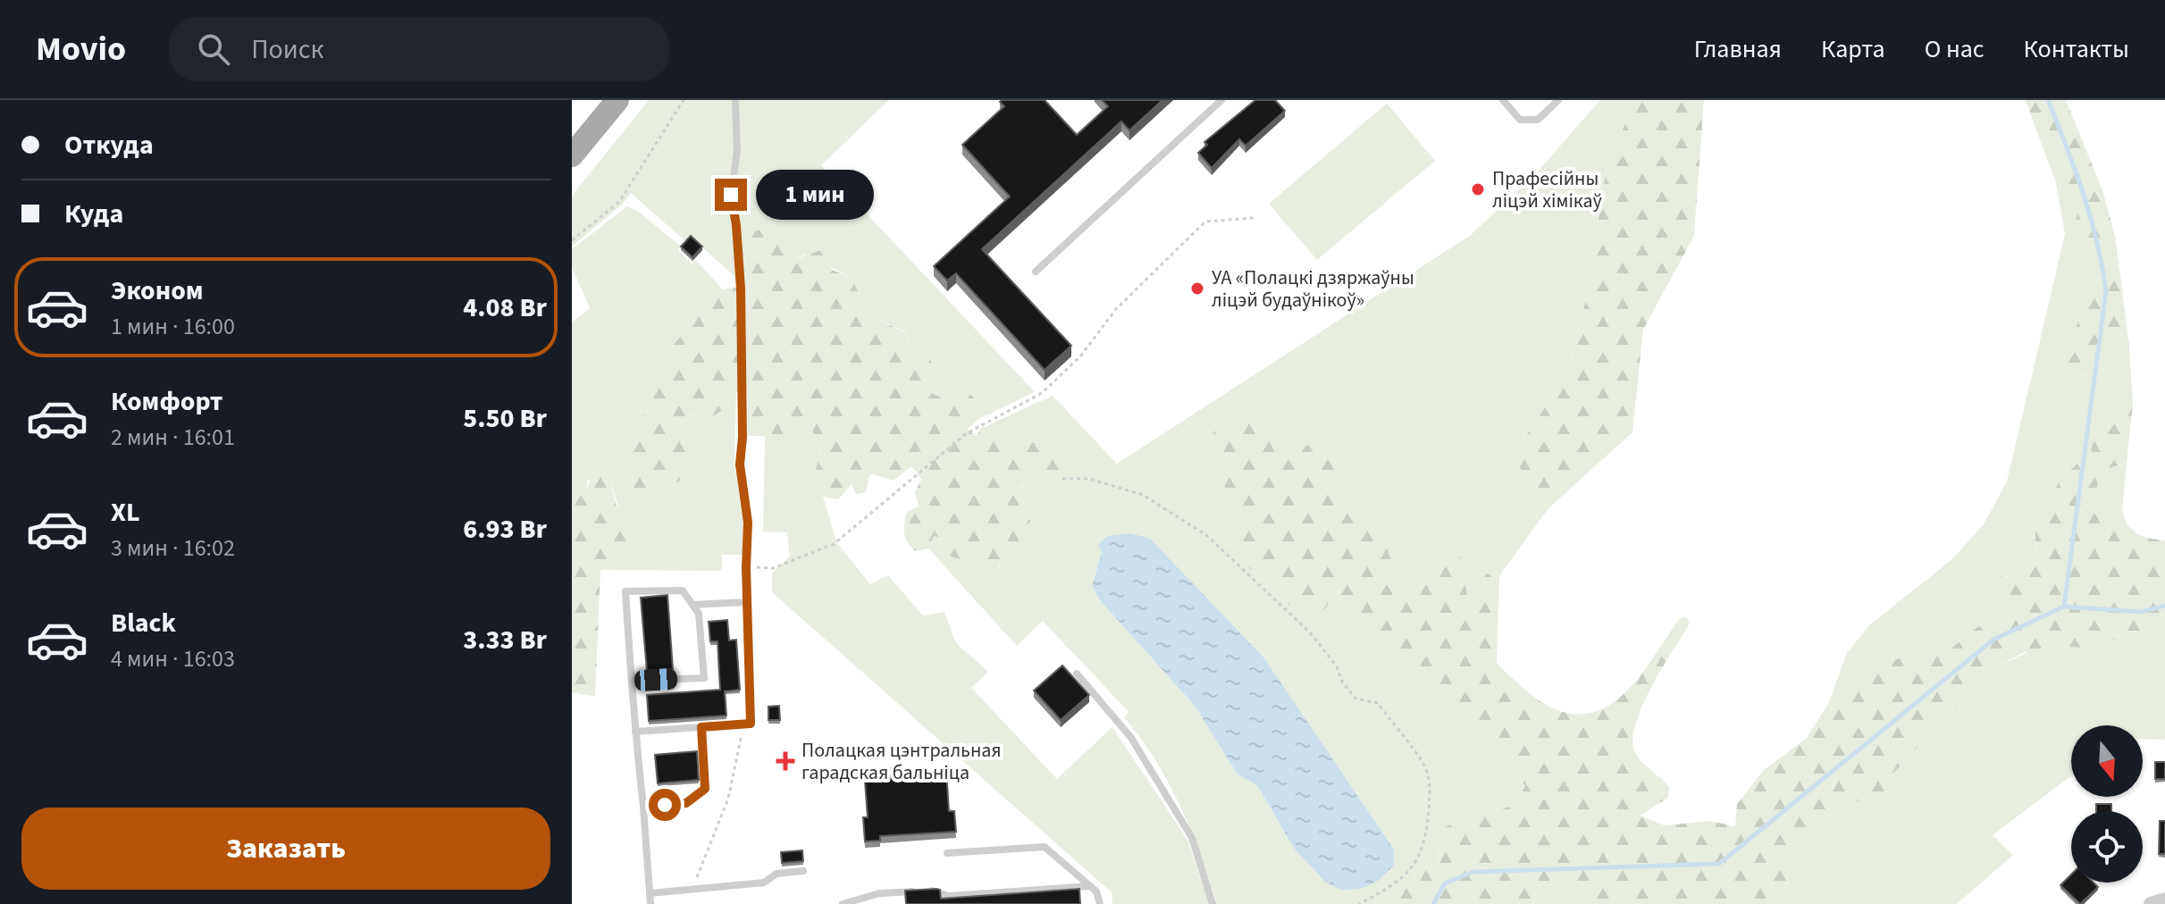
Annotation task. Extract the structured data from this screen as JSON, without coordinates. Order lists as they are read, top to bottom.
{
  "places": {
    "other": ["Прафесійны ліцэй хімікаў", "УА «Полацкі дзяржаўны ліцэй будаўнікоў»"],
    "health": ["Полацкая цэнтральная гарадская бальніца"]
  },
  "north": "bottom",
  "page": {
    "header": "Movio",
    "search": "Поиск",
    "nav": [
      "Главная",
      "Карта",
      "О нас",
      "Контакты"
    ],
    "banner": ["Откуда", "Куда"],
    "bubble": "1 мин",
    "list": [
      {
        "name": "Эконом",
        "note": "1 мин · 16:00",
        "value": "4.08 Br"
      },
      {
        "name": "Комфорт",
        "note": "2 мин · 16:01",
        "value": "5.50 Br"
      },
      {
        "name": "XL",
        "note": "3 мин · 16:02",
        "value": "6.93 Br"
      },
      {
        "name": "Black",
        "note": "4 мин · 16:03",
        "value": "3.33 Br"
      }
    ],
    "buttons": "Заказать"
  }
}
